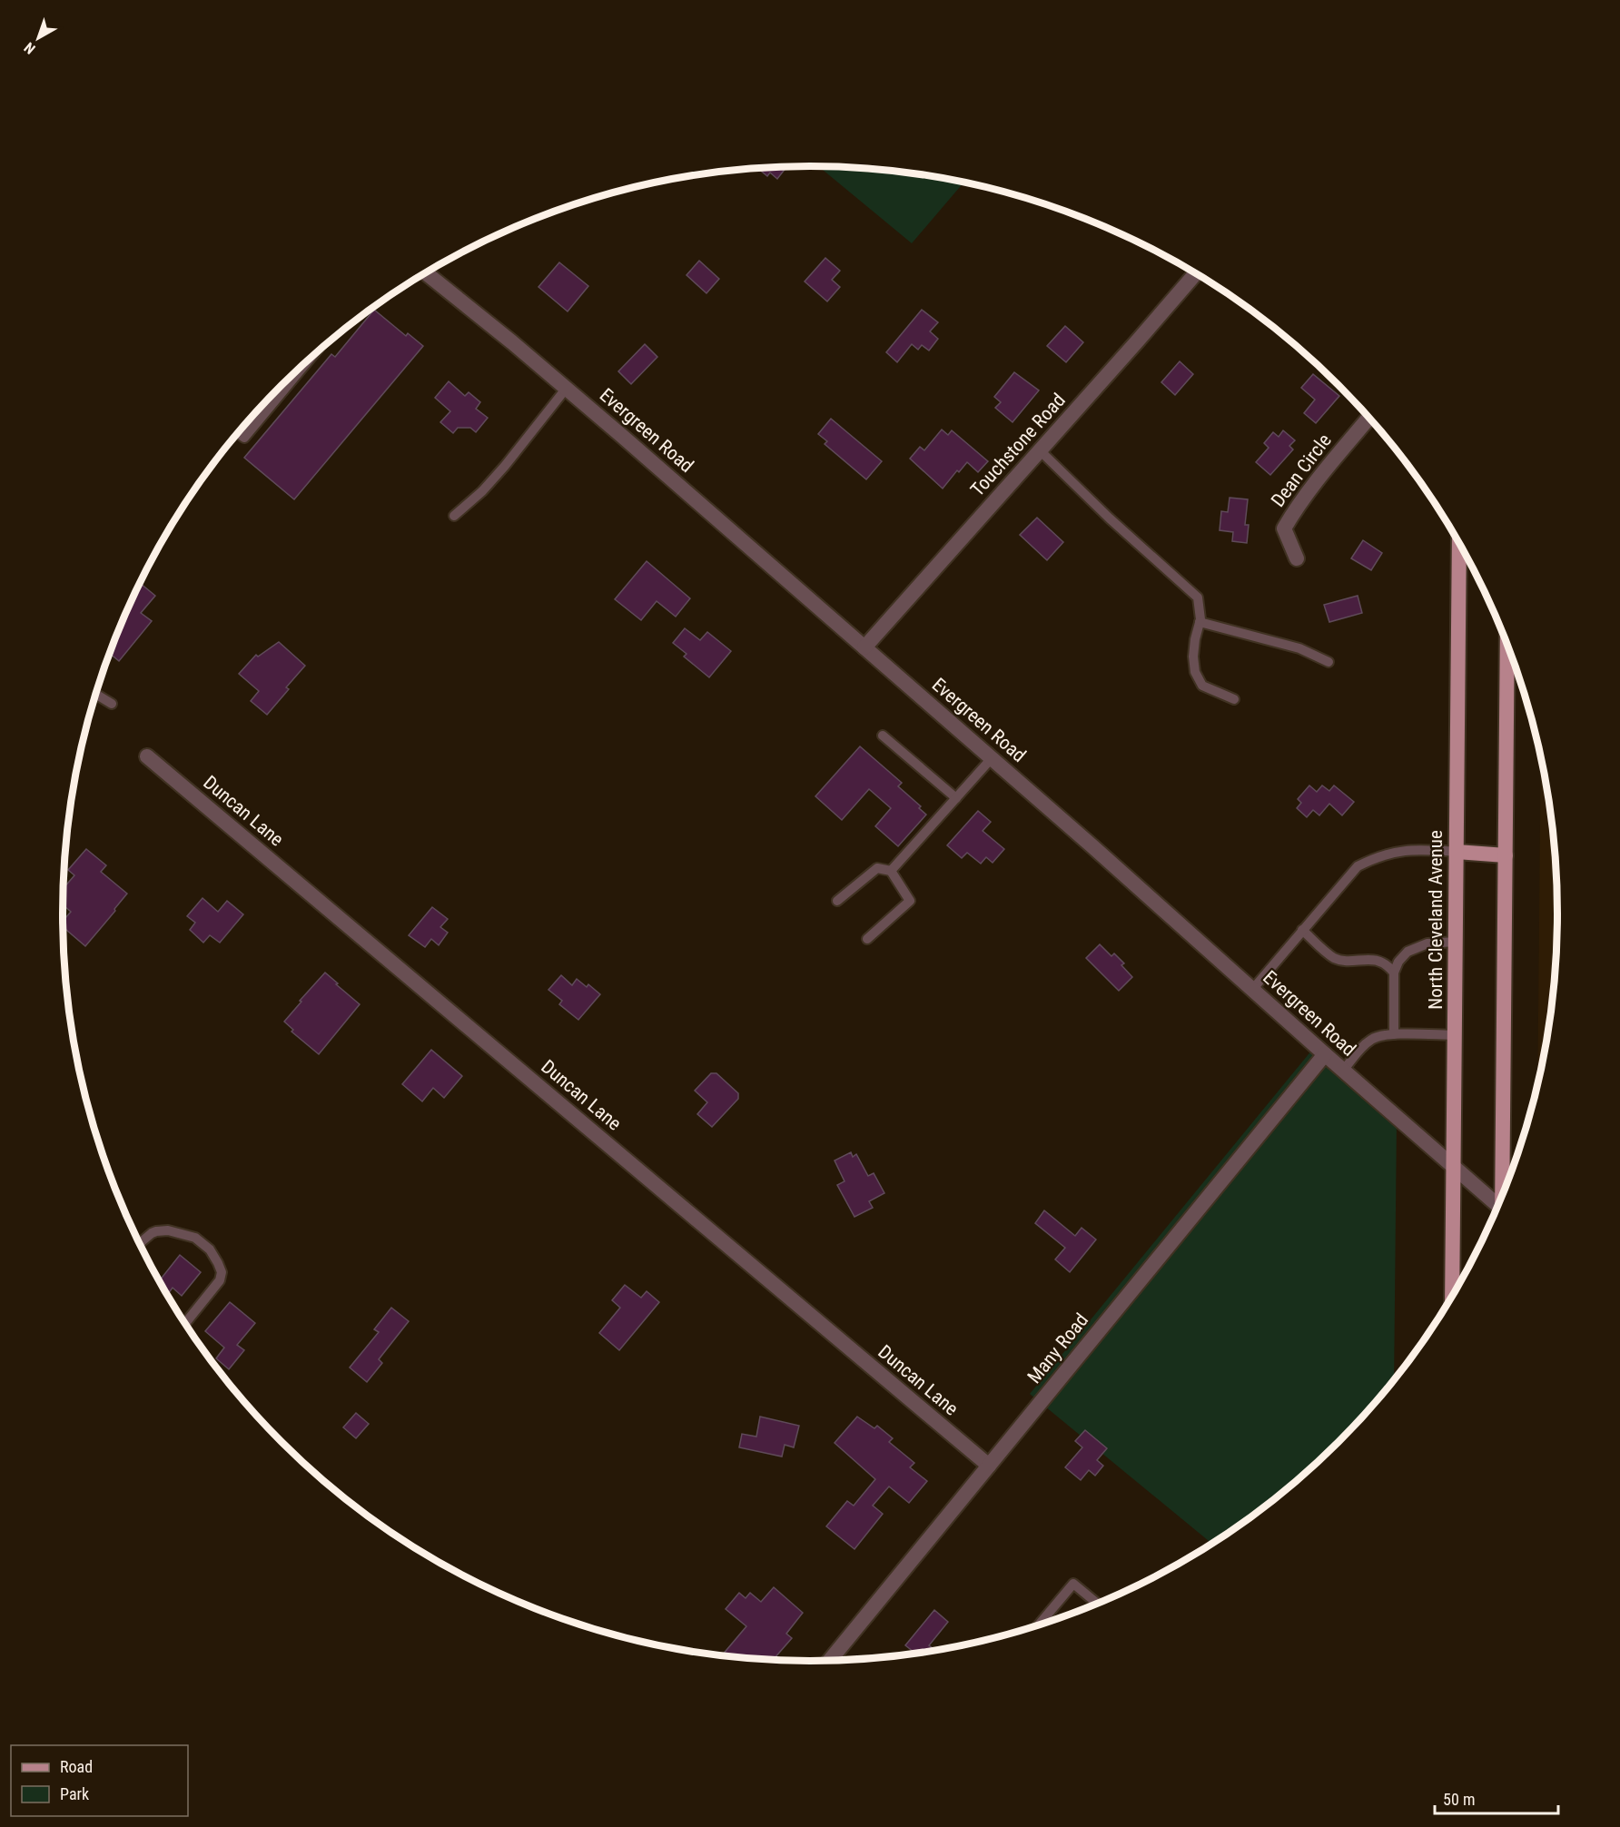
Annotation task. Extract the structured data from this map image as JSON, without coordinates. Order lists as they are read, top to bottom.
{
  "streets": {
    "main road": ["North Cleveland Avenue"],
    "street": [
      "Evergreen Road",
      "Touchstone Road",
      "Dean Circle",
      "Duncan Lane",
      "Many Road"
    ]
  },
  "crossings": [
    ["Evergreen Road", "Touchstone Road"],
    ["Evergreen Road", "North Cleveland Avenue"],
    ["Evergreen Road", "Many Road"],
    ["Duncan Lane", "Many Road"]
  ],
  "legend": ["Road", "Park"],
  "scale_bar": "50 m",
  "north": "bottom left"
}
